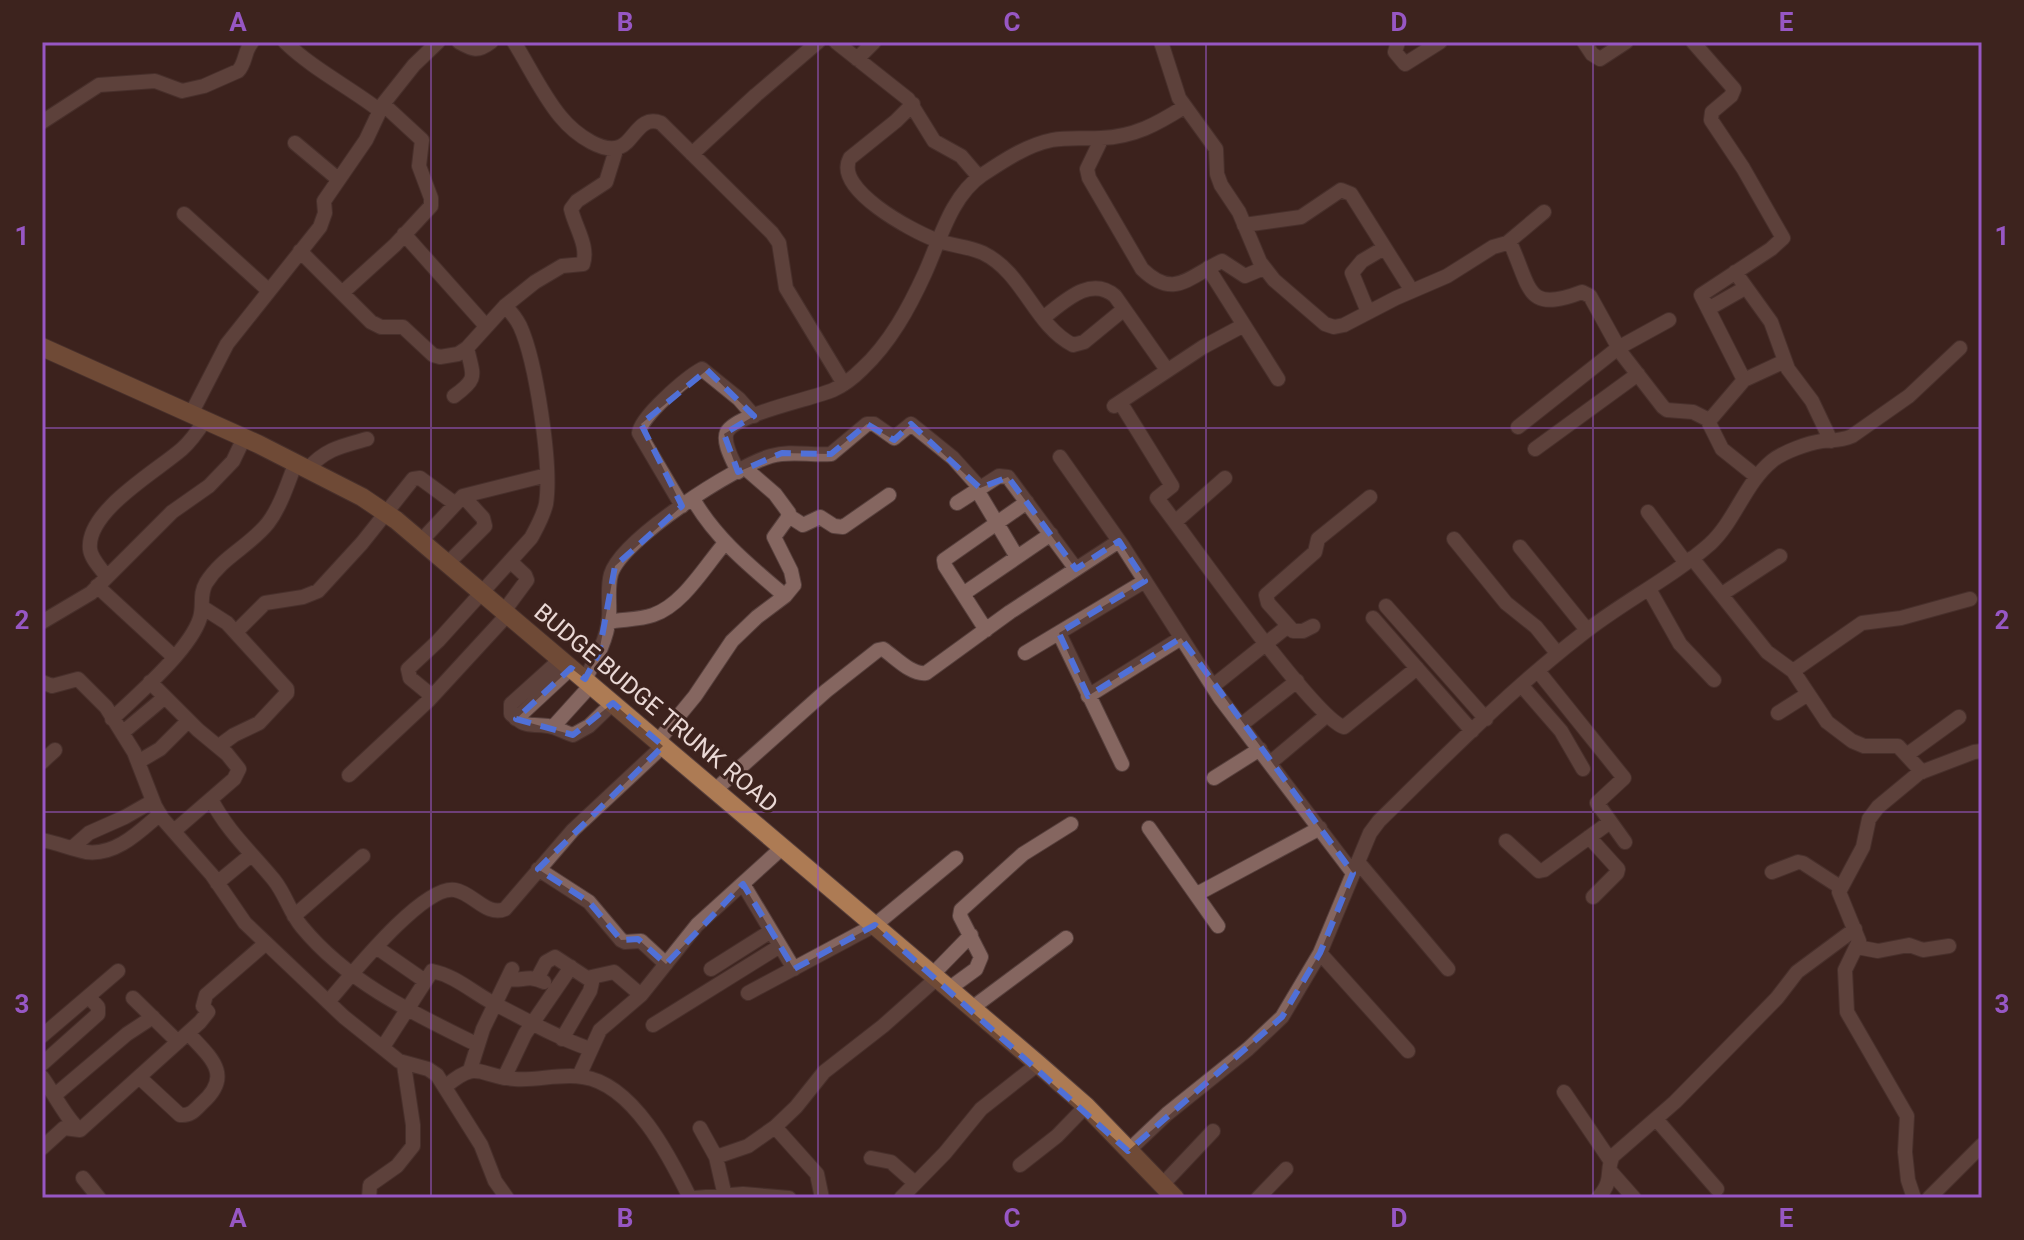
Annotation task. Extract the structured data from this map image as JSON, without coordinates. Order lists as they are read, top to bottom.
{
  "streets": {
    "main road": ["BUDGE BUDGE TRUNK ROAD"]
  },
  "grid": {
    "columns": [
      "A",
      "B",
      "C",
      "D",
      "E"
    ],
    "rows": ["1", "2", "3"]
  }
}
